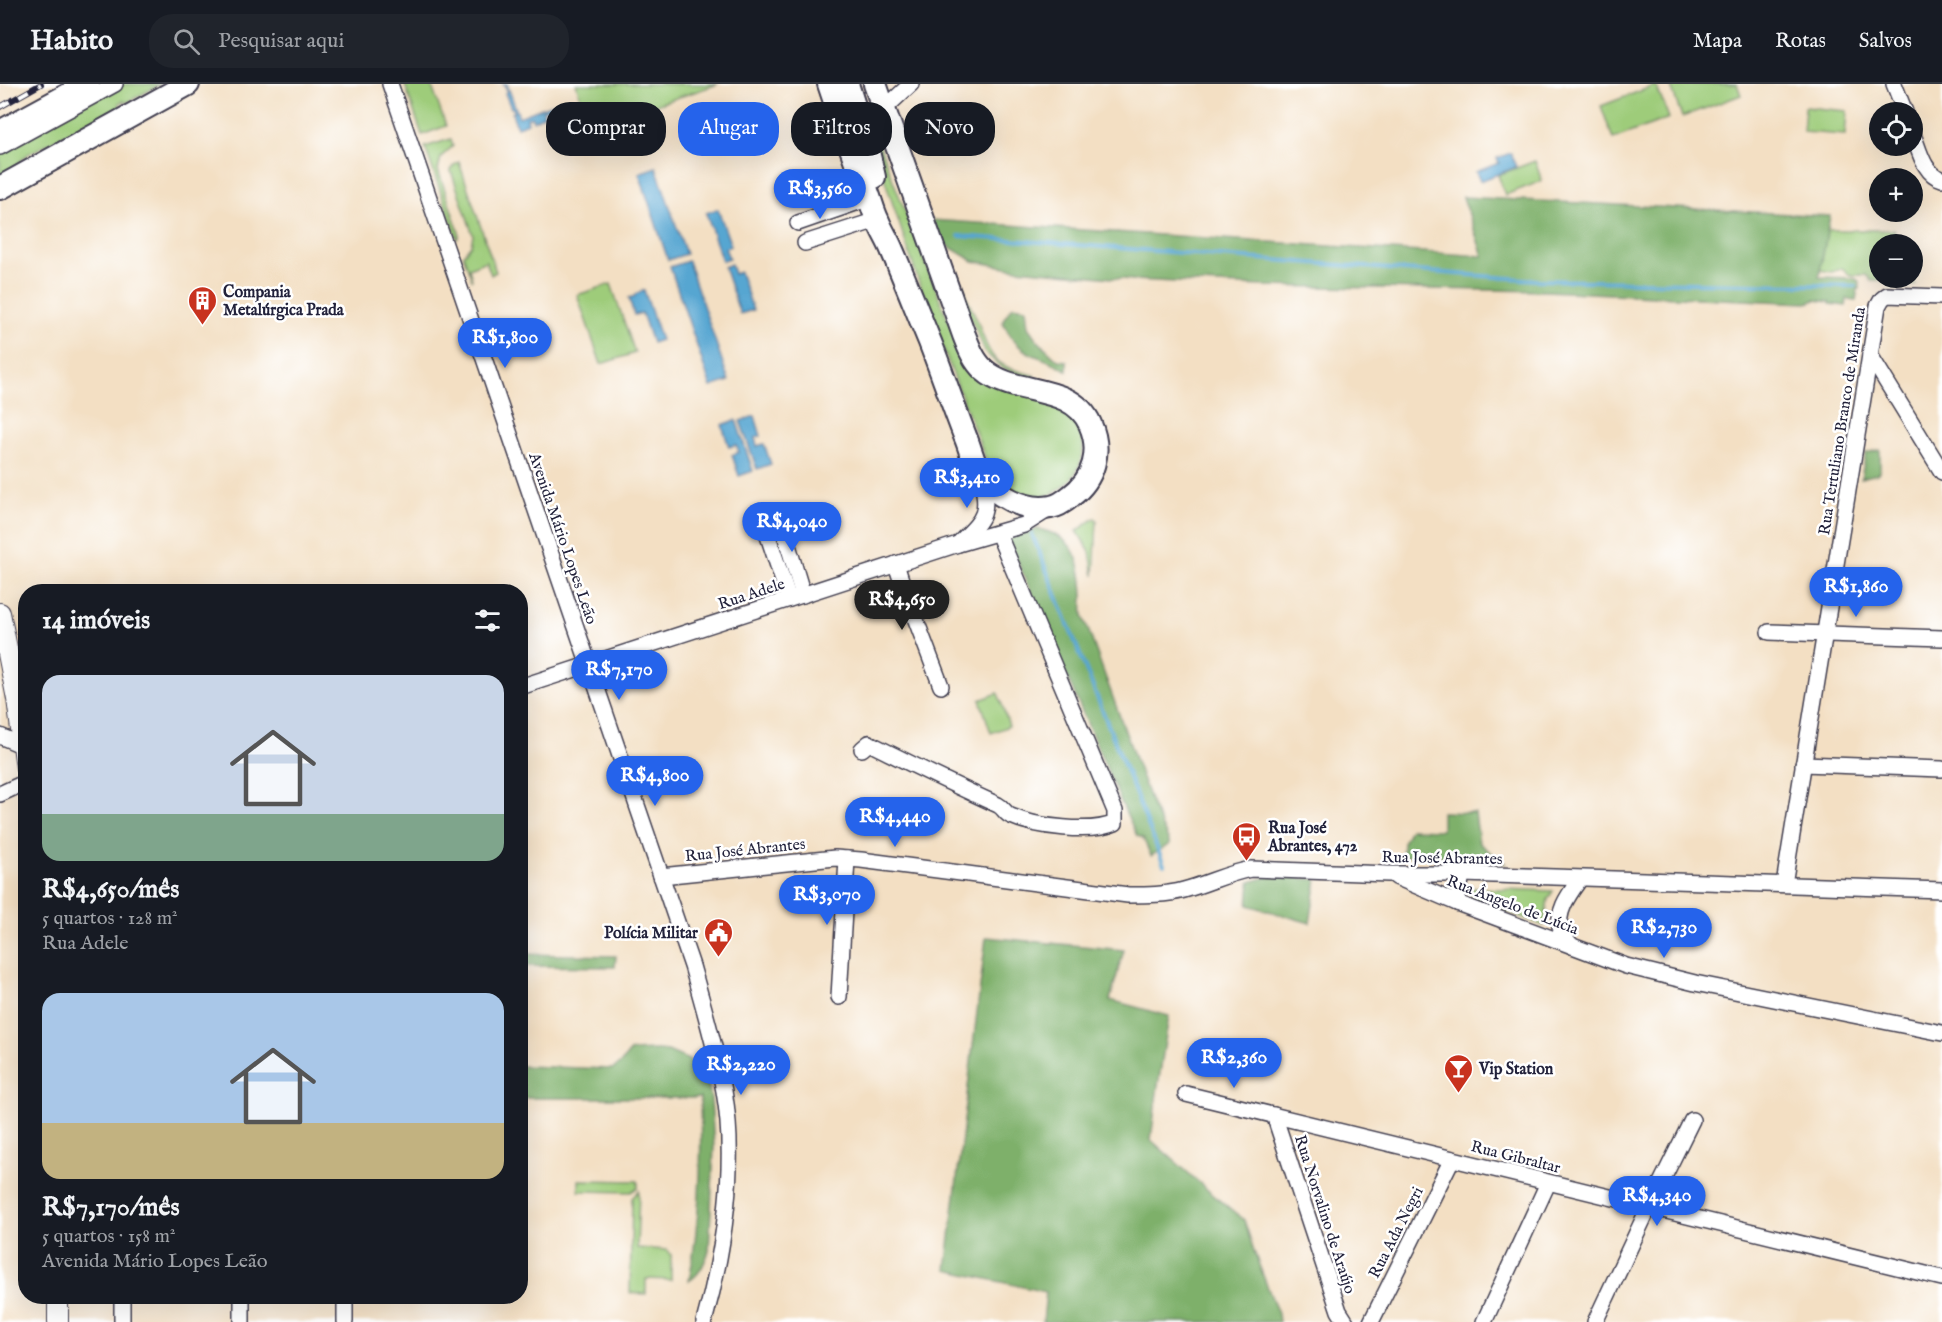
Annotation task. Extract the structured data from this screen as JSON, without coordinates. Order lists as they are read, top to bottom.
{
  "streets": {
    "street": [
      "Rua Tertuliano Branco de Miranda",
      "Avenida Mário Lopes Leão",
      "Rua Adele",
      "Rua José Abrantes",
      "Rua Ângelo de Lúcia",
      "Rua Gibraltar",
      "Rua Norvalino de Araújo",
      "Rua Ada Negri"
    ]
  },
  "crossings": [
    ["Rua Tertuliano Branco de Miranda", "Rua José Abrantes"],
    ["Avenida Mário Lopes Leão", "Rua Adele"],
    ["Avenida Mário Lopes Leão", "Rua José Abrantes"],
    ["Rua José Abrantes", "Rua Ângelo de Lúcia"],
    ["Rua Gibraltar", "Rua Norvalino de Araújo"],
    ["Rua Gibraltar", "Rua Ada Negri"]
  ],
  "places": {
    "building": ["Compania Metalúrgica Prada"],
    "bus stop": ["Rua José Abrantes, 472"],
    "public building": ["Polícia Militar"],
    "bar": ["Vip Station"]
  },
  "page": {
    "header": "Habito",
    "search": "Pesquisar aqui",
    "nav": ["Mapa", "Rotas", "Salvos"],
    "map_buttons": ["+", "−"],
    "chip": [
      "Comprar",
      "Alugar",
      "Filtros",
      "Novo"
    ],
    "price": [
      "R$3,560",
      "R$1,800",
      "R$3,410",
      "R$4,040",
      "R$1,860",
      "R$4,650",
      "R$7,170",
      "R$4,800",
      "R$4,440",
      "R$3,070",
      "R$2,730",
      "R$2,360",
      "R$2,220",
      "R$4,340"
    ],
    "heading": "14 imóveis",
    "list": [
      {
        "name": "R$4,650/mês",
        "note": "5 quartos · 128 m² · Rua Adele"
      },
      {
        "name": "R$7,170/mês",
        "note": "5 quartos · 158 m² · Avenida Mário Lopes Leão"
      }
    ]
  }
}
